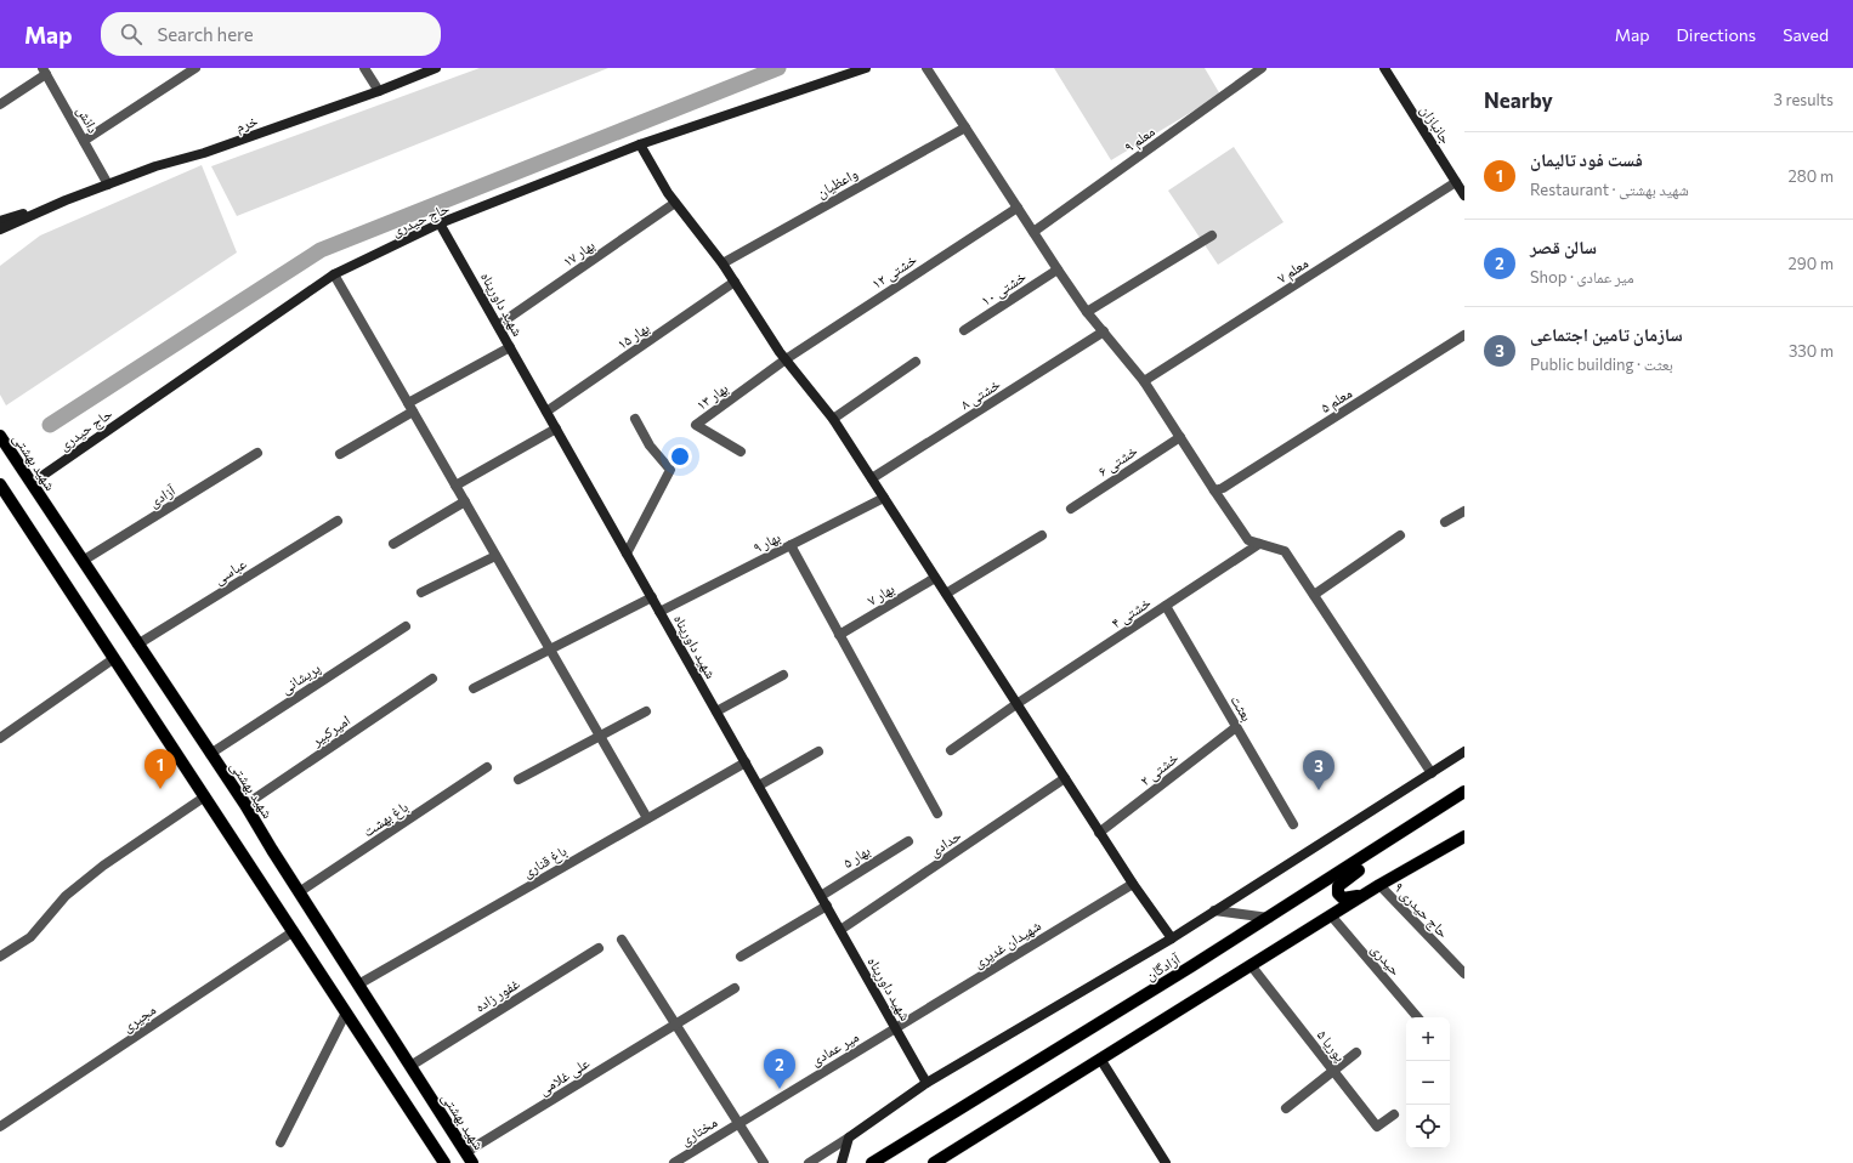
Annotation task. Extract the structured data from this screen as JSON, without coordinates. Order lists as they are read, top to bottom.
{
  "streets": {
    "main road": ["شهید بهشتی", "آزادگان"],
    "street": [
      "دانش",
      "خرم",
      "جانبازان",
      "معلم ۹",
      "واعظیان",
      "حاج حیدری",
      "بهار ۱۷",
      "معلم ۷",
      "خشتی ۱۲",
      "خشتی ۱۰",
      "شهید داورپناه",
      "بهار ۱۵",
      "خشتی ۸",
      "بهار ۱۳",
      "معلم ۵",
      "خشتی ۶",
      "آزادی",
      "بهار ۹",
      "عباسی",
      "بهار ۷",
      "خشتی ۴",
      "پریشانی",
      "بعثت",
      "امیرکبیر",
      "خشتی ۲",
      "باغ بهشت",
      "حدادی",
      "بهار ۵",
      "باغ قناری",
      "حاج حیدری ۹",
      "شهیدان غدیری",
      "حیدری",
      "غفور زاده",
      "مجیری",
      "پوریا ۵",
      "میر عمادی",
      "علی غلامی",
      "مختاری"
    ]
  },
  "crossings": [
    ["دانش", "خرم"],
    ["جانبازان", "معلم ۷"],
    ["حاج حیدری", "شهید داورپناه"],
    ["حاج حیدری", "شهید بهشتی"],
    ["بهار ۱۷", "شهید داورپناه"],
    ["خشتی ۱۲", "بهار ۱۳"],
    ["شهید داورپناه", "بهار ۱۵"],
    ["شهید داورپناه", "بهار ۹"],
    ["شهید داورپناه", "حدادی"],
    ["شهید داورپناه", "بهار ۵"],
    ["شهید داورپناه", "باغ قناری"],
    ["شهید داورپناه", "شهیدان غدیری"],
    ["شهید داورپناه", "میر عمادی"],
    ["شهید بهشتی", "آزادی"],
    ["شهید بهشتی", "عباسی"],
    ["شهید بهشتی", "پریشانی"],
    ["شهید بهشتی", "امیرکبیر"],
    ["شهید بهشتی", "باغ بهشت"],
    ["شهید بهشتی", "باغ قناری"],
    ["شهید بهشتی", "غفور زاده"],
    ["شهید بهشتی", "علی غلامی"],
    ["خشتی ۴", "بعثت"],
    ["بعثت", "خشتی ۲"],
    ["شهیدان غدیری", "میر عمادی"],
    ["میر عمادی", "مختاری"]
  ],
  "page": {
    "header": "Map",
    "search": "Search here",
    "nav": ["Map", "Directions", "Saved"],
    "heading": ["Nearby", "3 results"],
    "list": [
      {
        "mark": "1",
        "name": "فست فود تالیمان",
        "note": "Restaurant · شهید بهشتی",
        "value": "280 m"
      },
      {
        "mark": "2",
        "name": "سالن قصر",
        "note": "Shop · میر عمادی",
        "value": "290 m"
      },
      {
        "mark": "3",
        "name": "سازمان تامین اجتماعی",
        "note": "Public building · بعثت",
        "value": "330 m"
      }
    ],
    "pins": ["1", "3", "2"],
    "map_buttons": ["+", "−"]
  }
}
